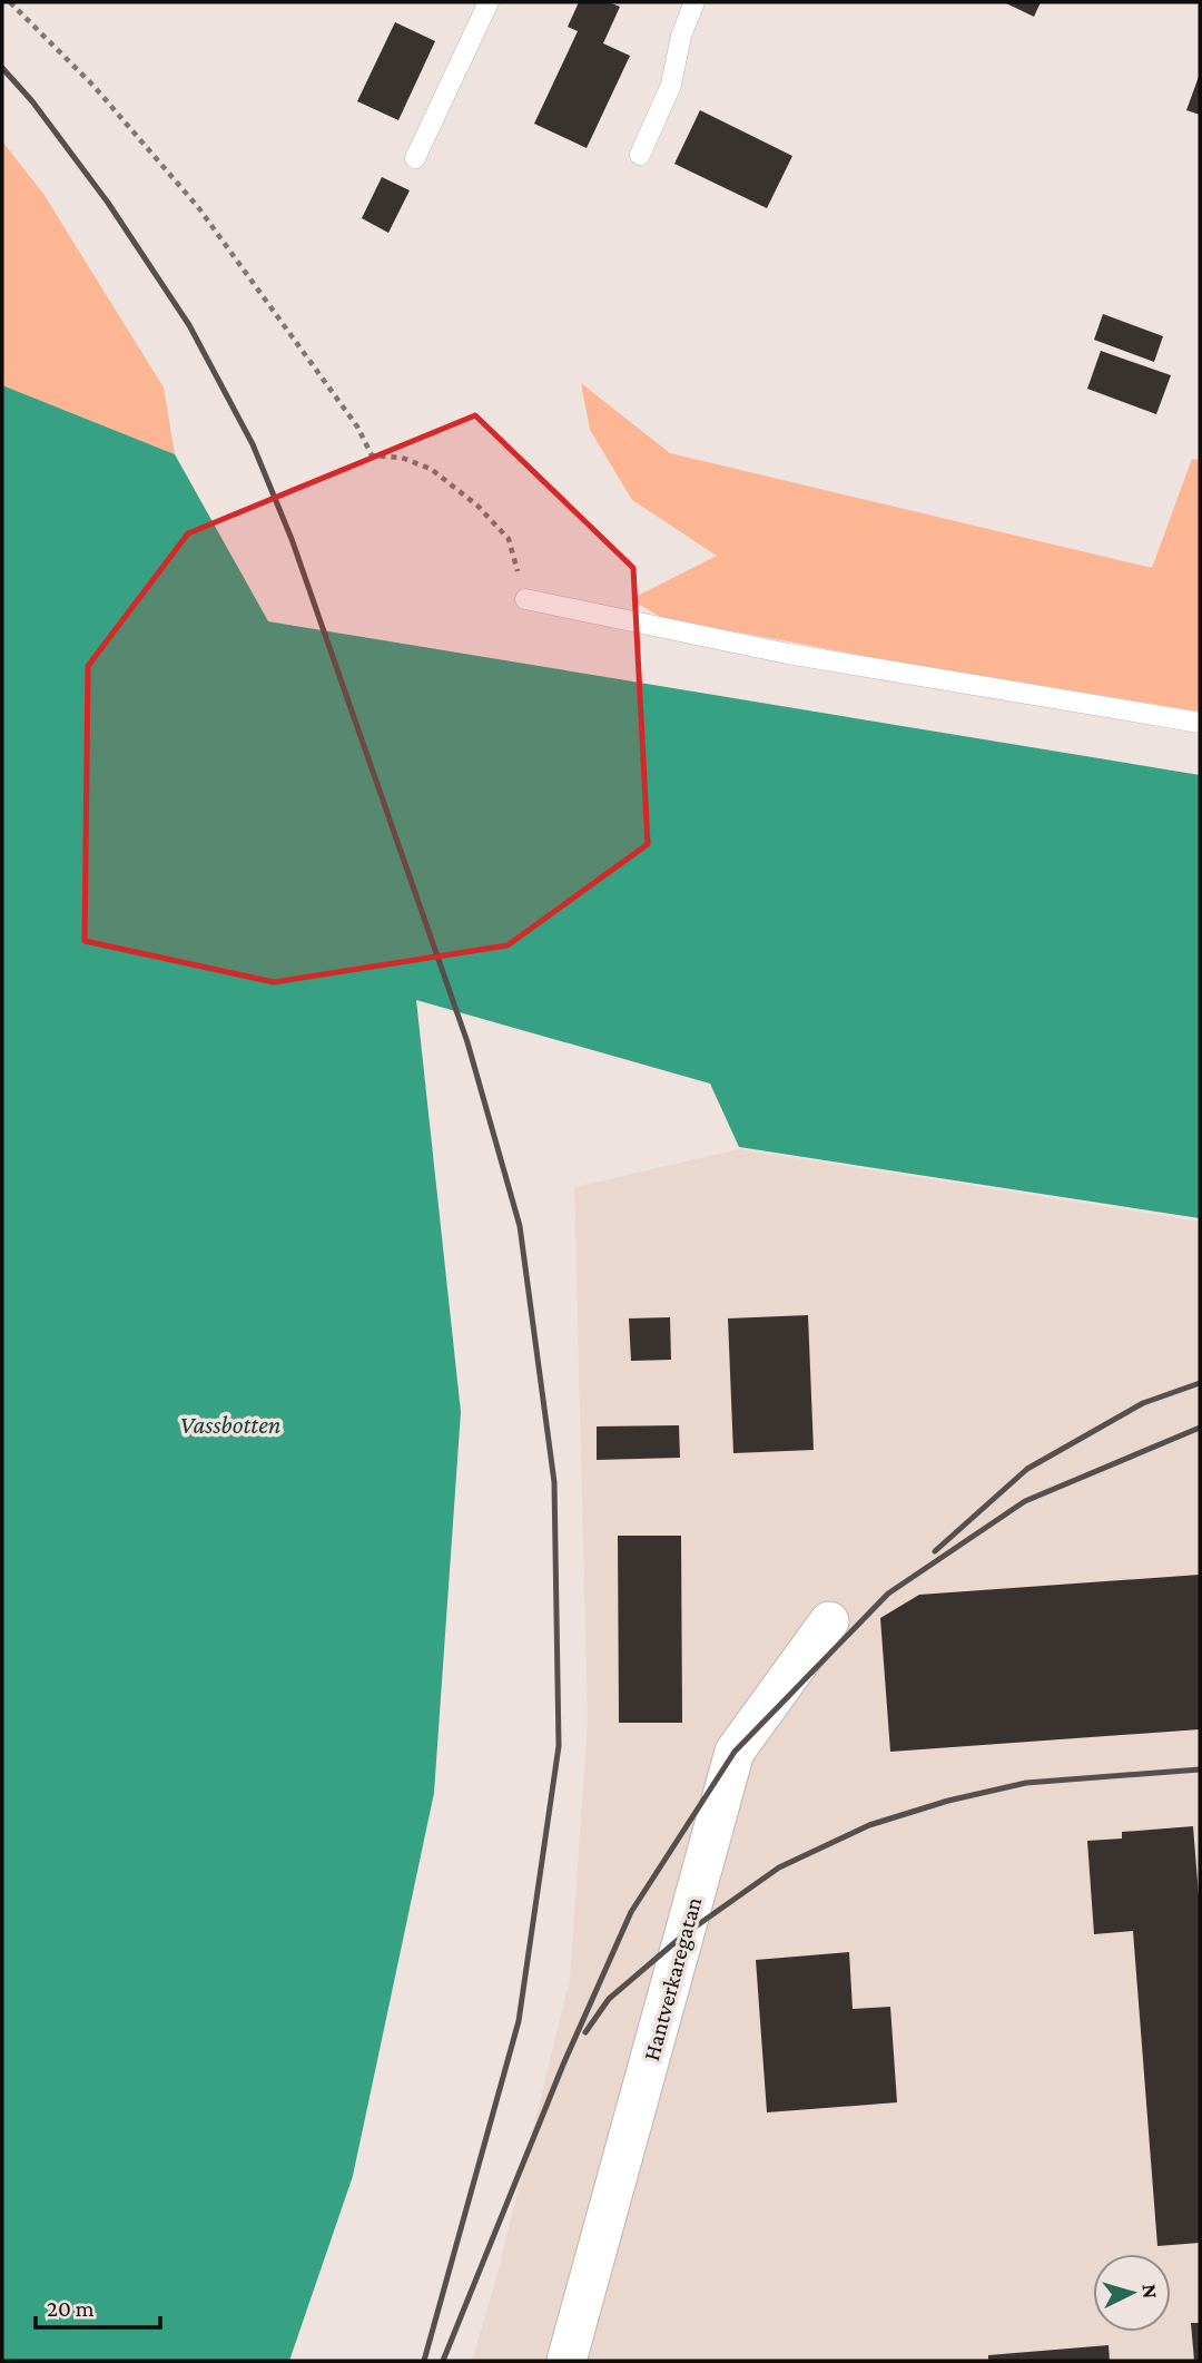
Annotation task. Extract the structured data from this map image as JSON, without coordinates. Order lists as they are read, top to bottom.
{
  "streets": {
    "street": ["Hantverkaregatan"]
  },
  "water": ["Vassbotten"],
  "scale_bar": "20 m",
  "north": "right"
}
